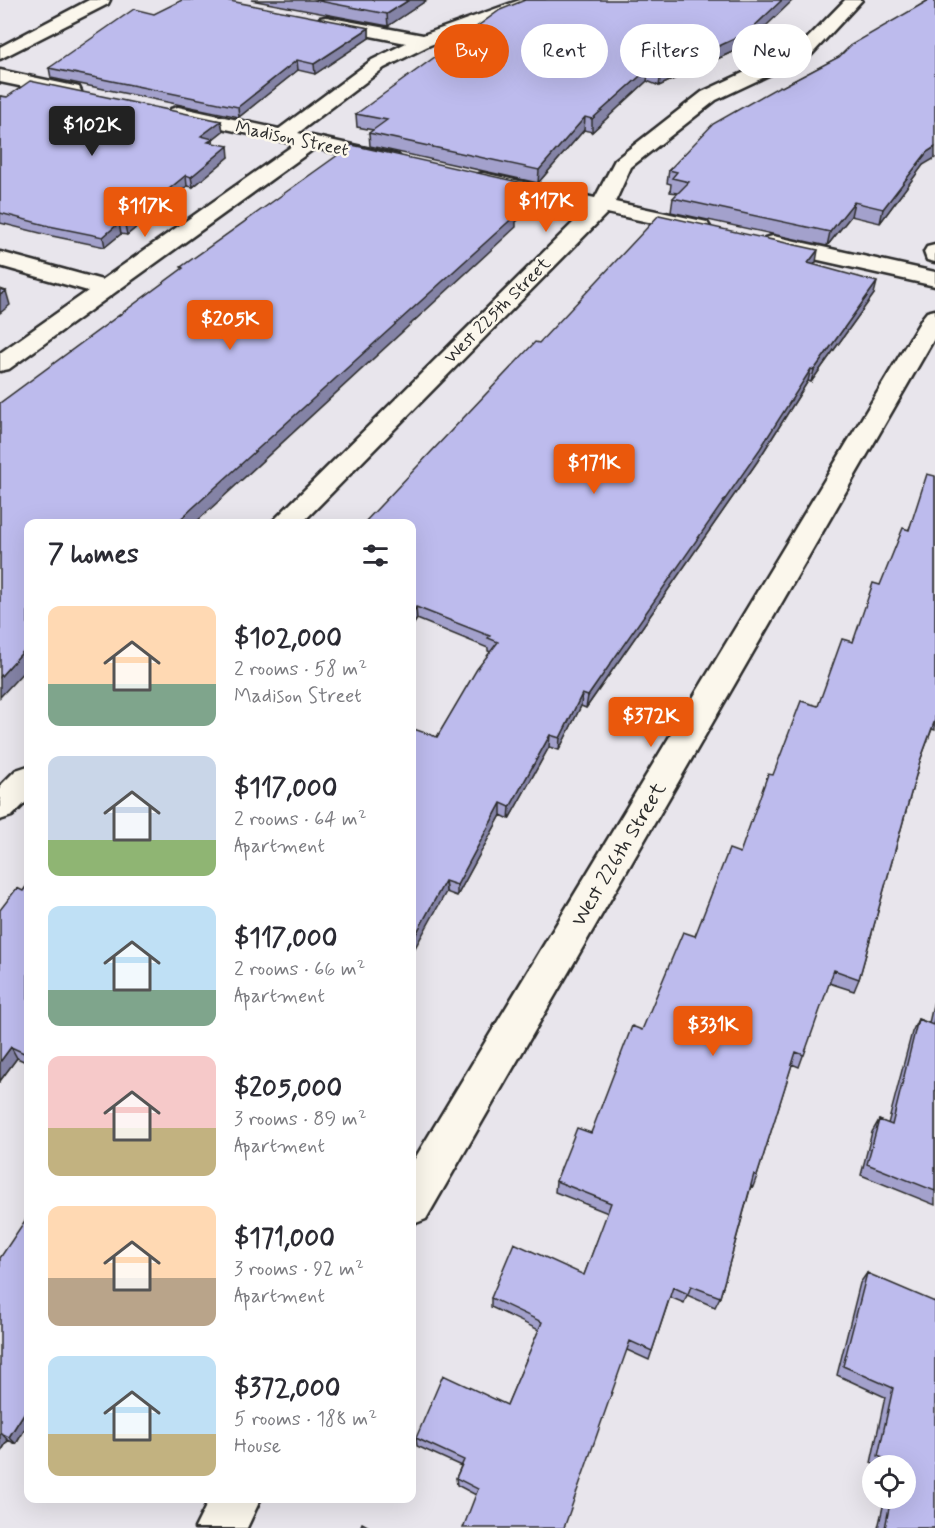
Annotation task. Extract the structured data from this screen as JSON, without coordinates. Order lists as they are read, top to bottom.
{
  "streets": {
    "street": ["Madison Street", "West 225th Street", "West 226th Street"]
  },
  "page": {
    "chip": [
      "Buy",
      "Rent",
      "Filters",
      "New"
    ],
    "price": [
      "$102K",
      "$117K",
      "$117K",
      "$205K",
      "$171K",
      "$372K",
      "$331K"
    ],
    "heading": "7 homes",
    "list": [
      {
        "name": "$102,000",
        "note": "2 rooms · 58 m² · Madison Street"
      },
      {
        "name": "$117,000",
        "note": "2 rooms · 64 m² · Apartment"
      },
      {
        "name": "$117,000",
        "note": "2 rooms · 66 m² · Apartment"
      },
      {
        "name": "$205,000",
        "note": "3 rooms · 89 m² · Apartment"
      },
      {
        "name": "$171,000",
        "note": "3 rooms · 92 m² · Apartment"
      },
      {
        "name": "$372,000",
        "note": "5 rooms · 188 m² · House"
      }
    ]
  }
}
